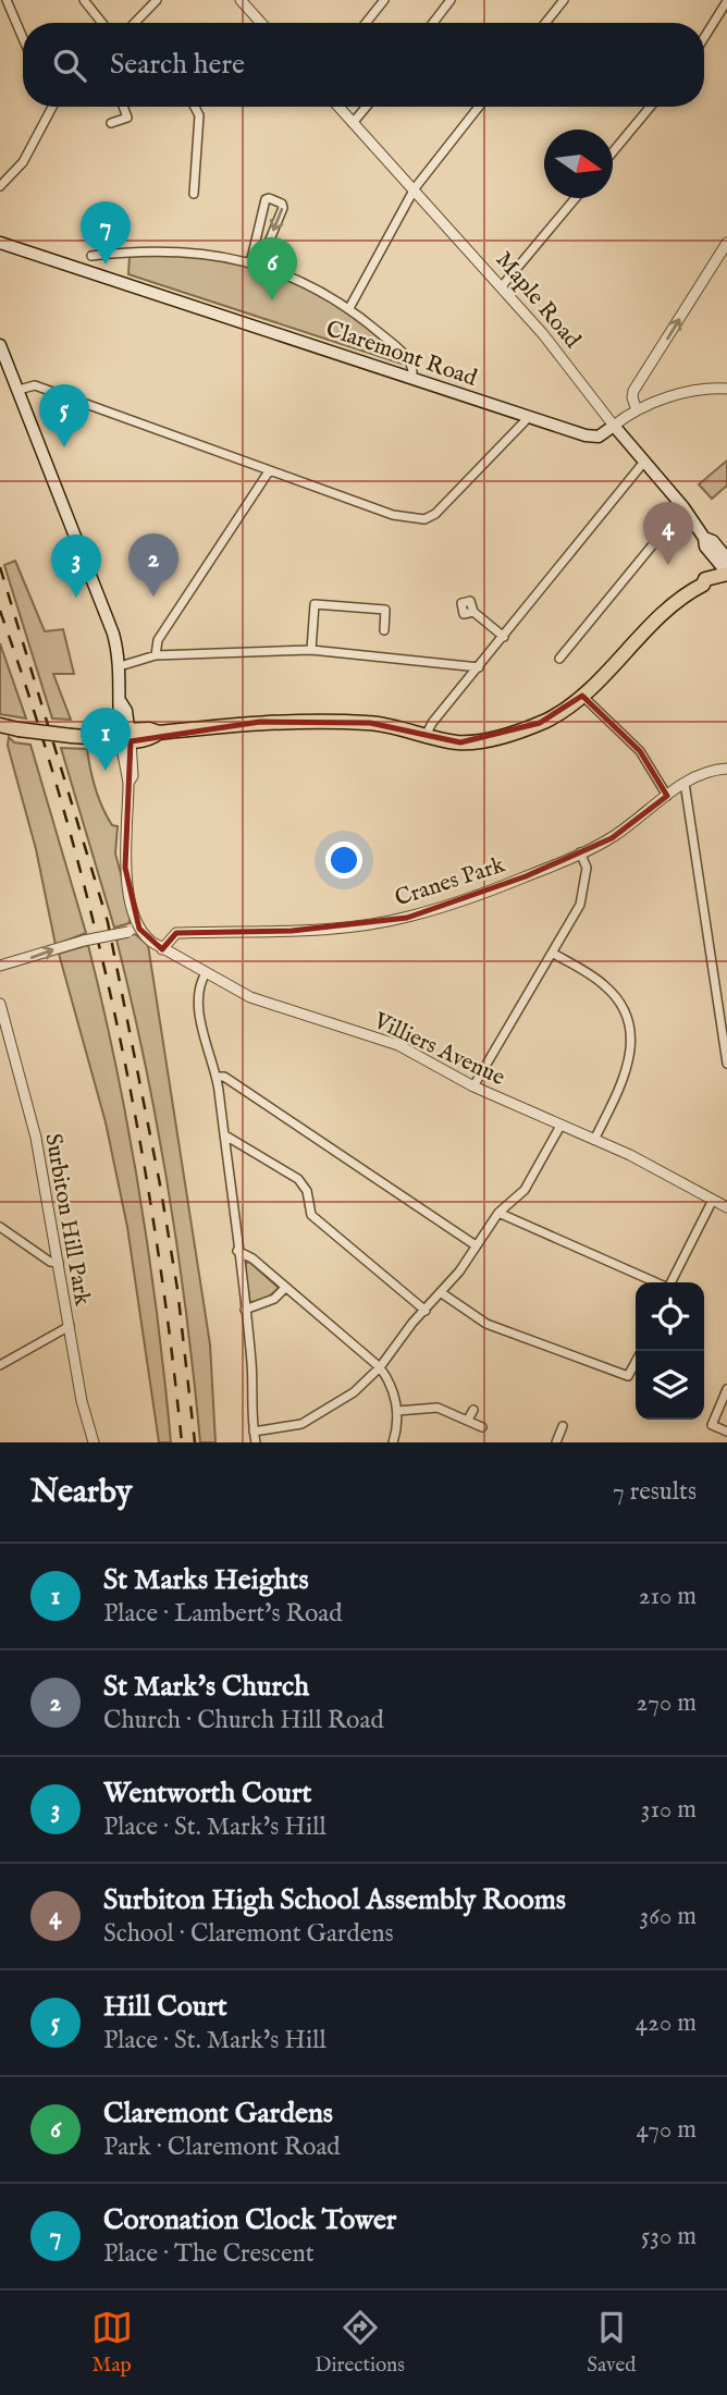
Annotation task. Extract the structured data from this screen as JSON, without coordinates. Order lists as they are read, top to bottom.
{
  "streets": {
    "main road": ["Maple Road", "Claremont Road"],
    "street": ["Cranes Park", "Villiers Avenue", "Surbiton Hill Park"]
  },
  "crossings": [
    ["Maple Road", "Claremont Road"],
    ["Cranes Park", "Villiers Avenue"]
  ],
  "north": "right",
  "page": {
    "search": "Search here",
    "pins": [
      "7",
      "6",
      "5",
      "4",
      "2",
      "3",
      "1"
    ],
    "heading": ["Nearby", "7 results"],
    "list": [
      {
        "mark": "1",
        "name": "St Marks Heights",
        "note": "Place · Lambert's Road",
        "value": "210 m"
      },
      {
        "mark": "2",
        "name": "St Mark's Church",
        "note": "Church · Church Hill Road",
        "value": "270 m"
      },
      {
        "mark": "3",
        "name": "Wentworth Court",
        "note": "Place · St. Mark's Hill",
        "value": "310 m"
      },
      {
        "mark": "4",
        "name": "Surbiton High School Assembly Rooms",
        "note": "School · Claremont Gardens",
        "value": "360 m"
      },
      {
        "mark": "5",
        "name": "Hill Court",
        "note": "Place · St. Mark's Hill",
        "value": "420 m"
      },
      {
        "mark": "6",
        "name": "Claremont Gardens",
        "note": "Park · Claremont Road",
        "value": "470 m"
      },
      {
        "mark": "7",
        "name": "Coronation Clock Tower",
        "note": "Place · The Crescent",
        "value": "530 m"
      }
    ],
    "nav": ["Map", "Directions", "Saved"]
  }
}
